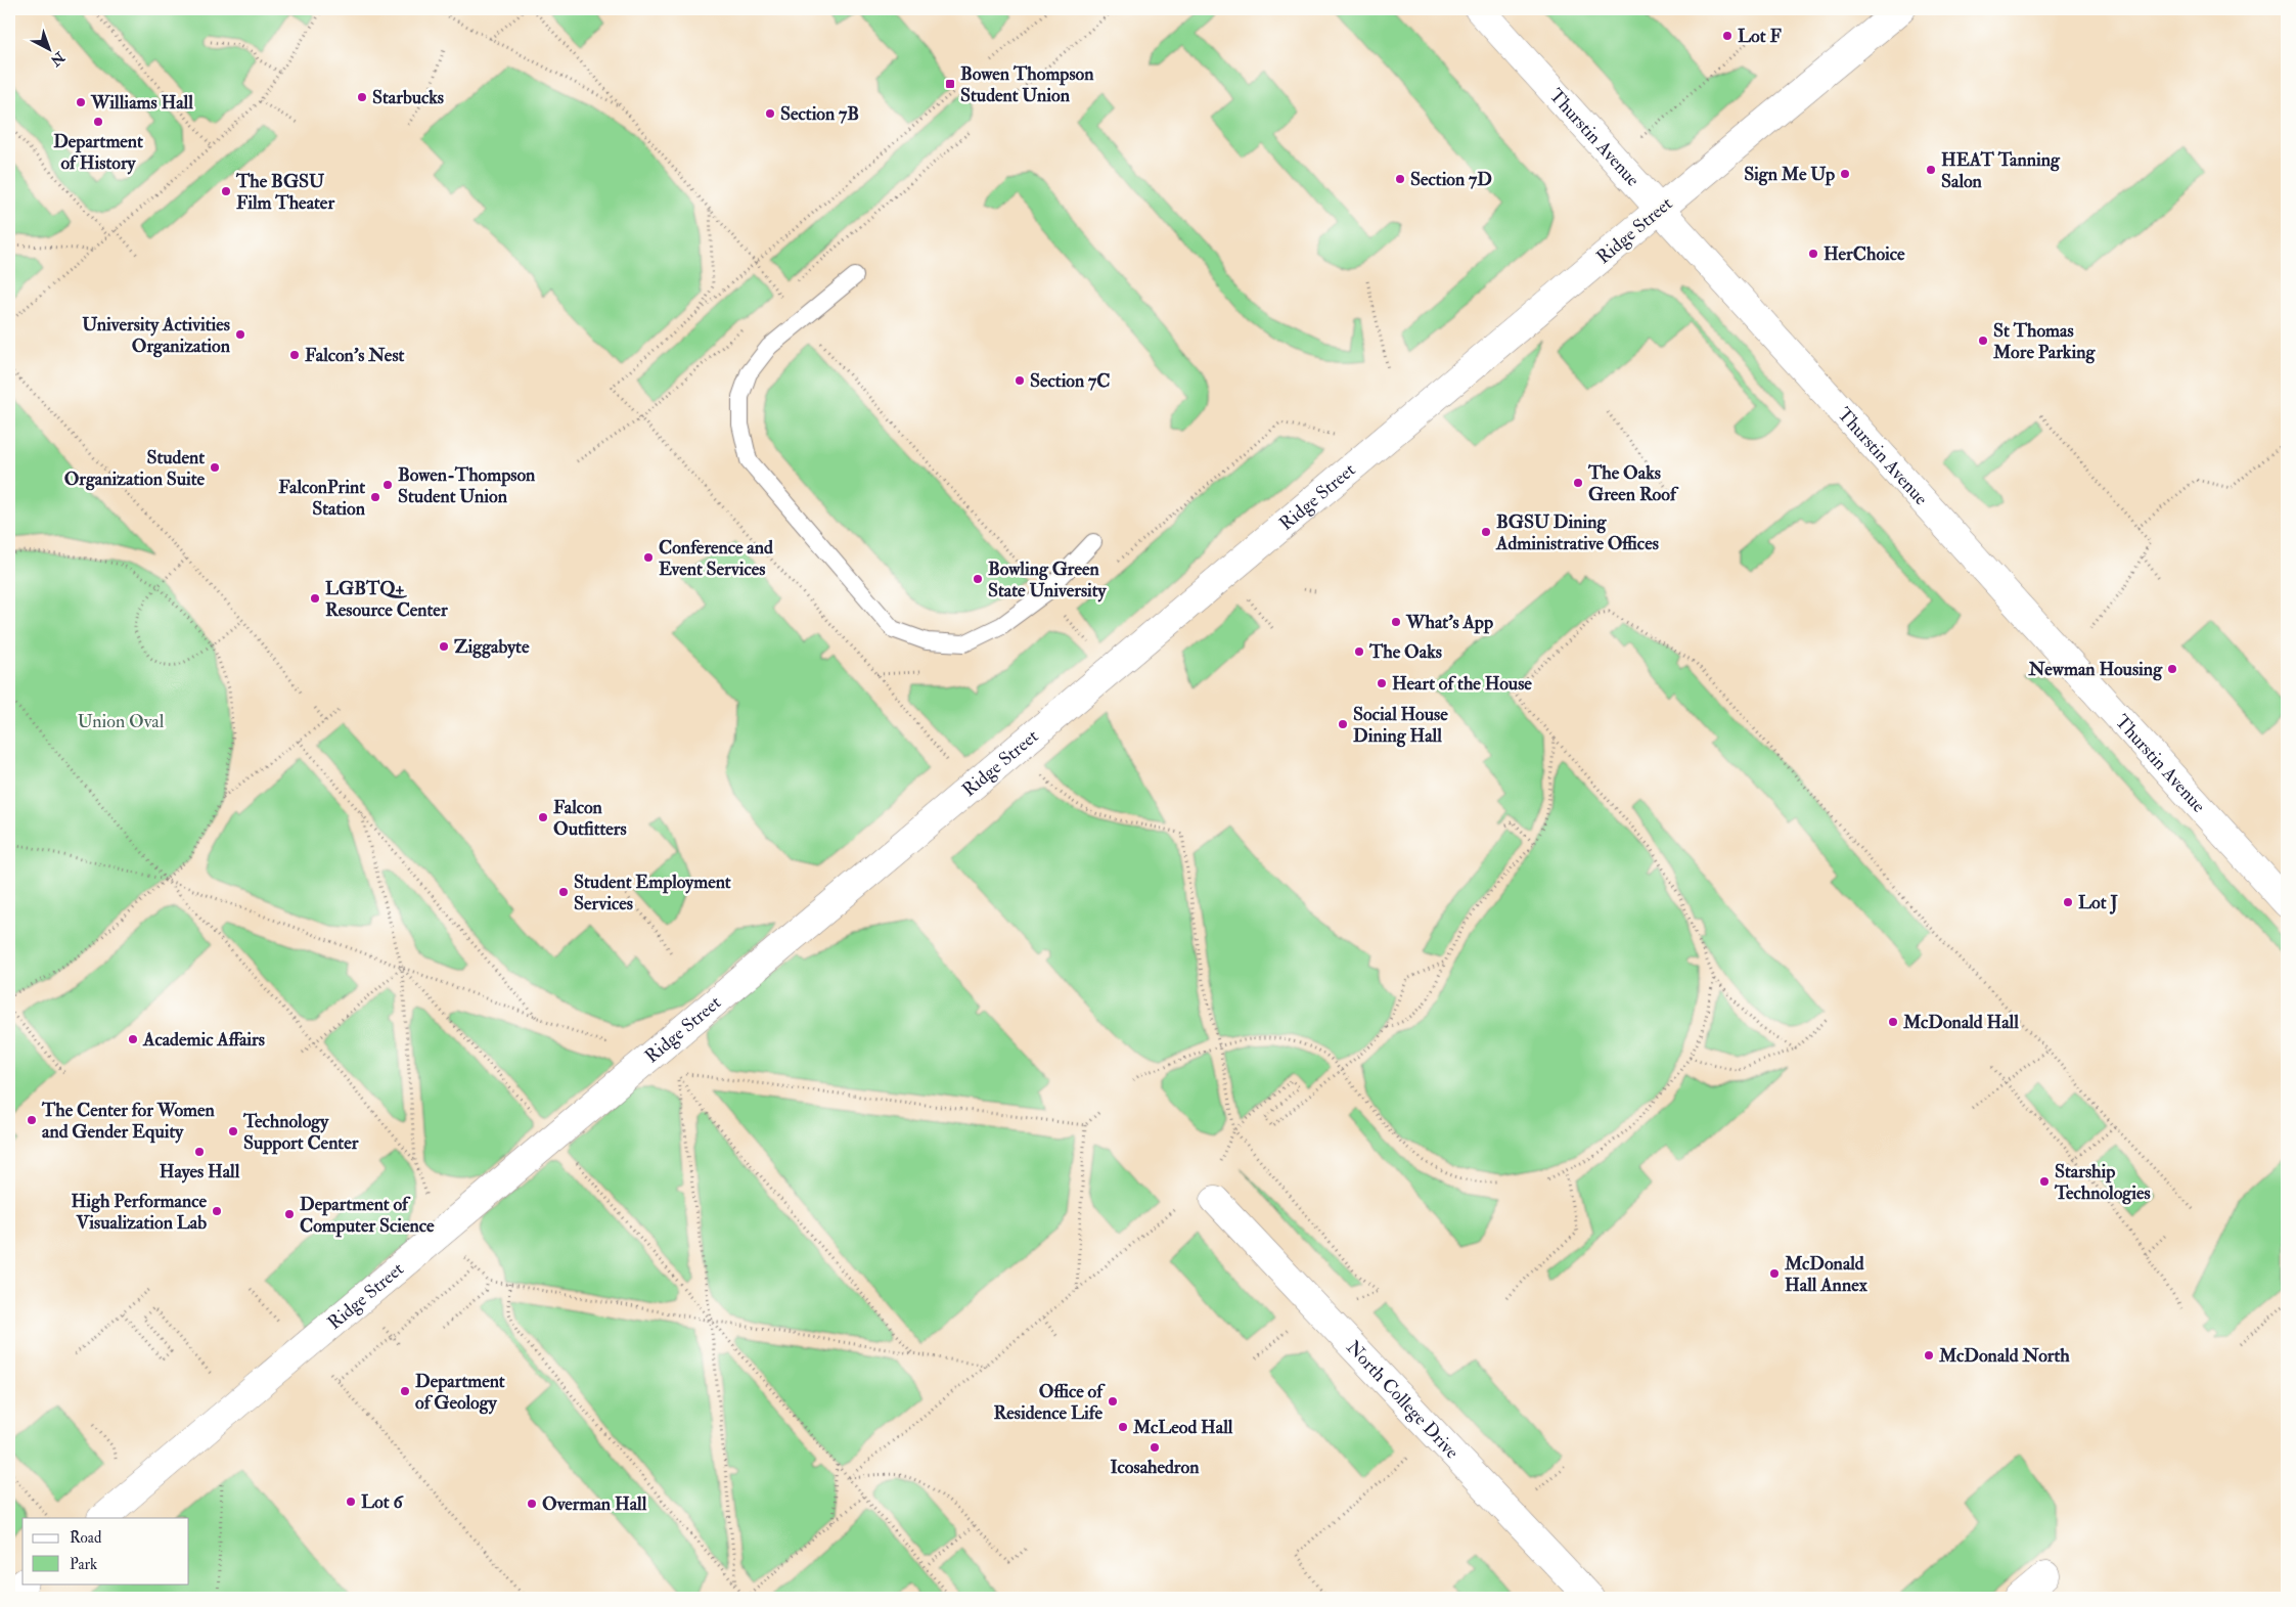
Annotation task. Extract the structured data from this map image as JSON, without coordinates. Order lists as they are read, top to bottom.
{
  "streets": {
    "street": ["Thurstin Avenue", "Ridge Street", "North College Drive"]
  },
  "crossings": [
    ["Thurstin Avenue", "Ridge Street"]
  ],
  "parks": ["Union Oval"],
  "places": {
    "other": [
      "Lot F",
      "Starbucks",
      "Williams Hall",
      "Section 7B",
      "Department of History",
      "HEAT Tanning Salon",
      "Sign Me Up",
      "Section 7D",
      "The BGSU Film Theater",
      "HerChoice",
      "University Activities Organization",
      "St Thomas More Parking",
      "Falcon's Nest",
      "Section 7C",
      "Student Organization Suite",
      "The Oaks Green Roof",
      "Bowen-Thompson Student Union",
      "FalconPrint Station",
      "BGSU Dining Administrative Offices",
      "Conference and Event Services",
      "Bowling Green State University",
      "LGBTQ+ Resource Center",
      "What's App",
      "Ziggabyte",
      "The Oaks",
      "Newman Housing",
      "Heart of the House",
      "Social House Dining Hall",
      "Falcon Outfitters",
      "Student Employment Services",
      "Lot J",
      "McDonald Hall",
      "Academic Affairs",
      "The Center for Women and Gender Equity",
      "Technology Support Center",
      "Hayes Hall",
      "Starship Technologies",
      "High Performance Visualization Lab",
      "Department of Computer Science",
      "McDonald Hall Annex",
      "McDonald North",
      "Department of Geology",
      "Office of Residence Life",
      "McLeod Hall",
      "Icosahedron",
      "Lot 6",
      "Overman Hall"
    ],
    "transit": ["Bowen Thompson Student Union"]
  },
  "legend": ["Road", "Park"],
  "north": "bottom right"
}
